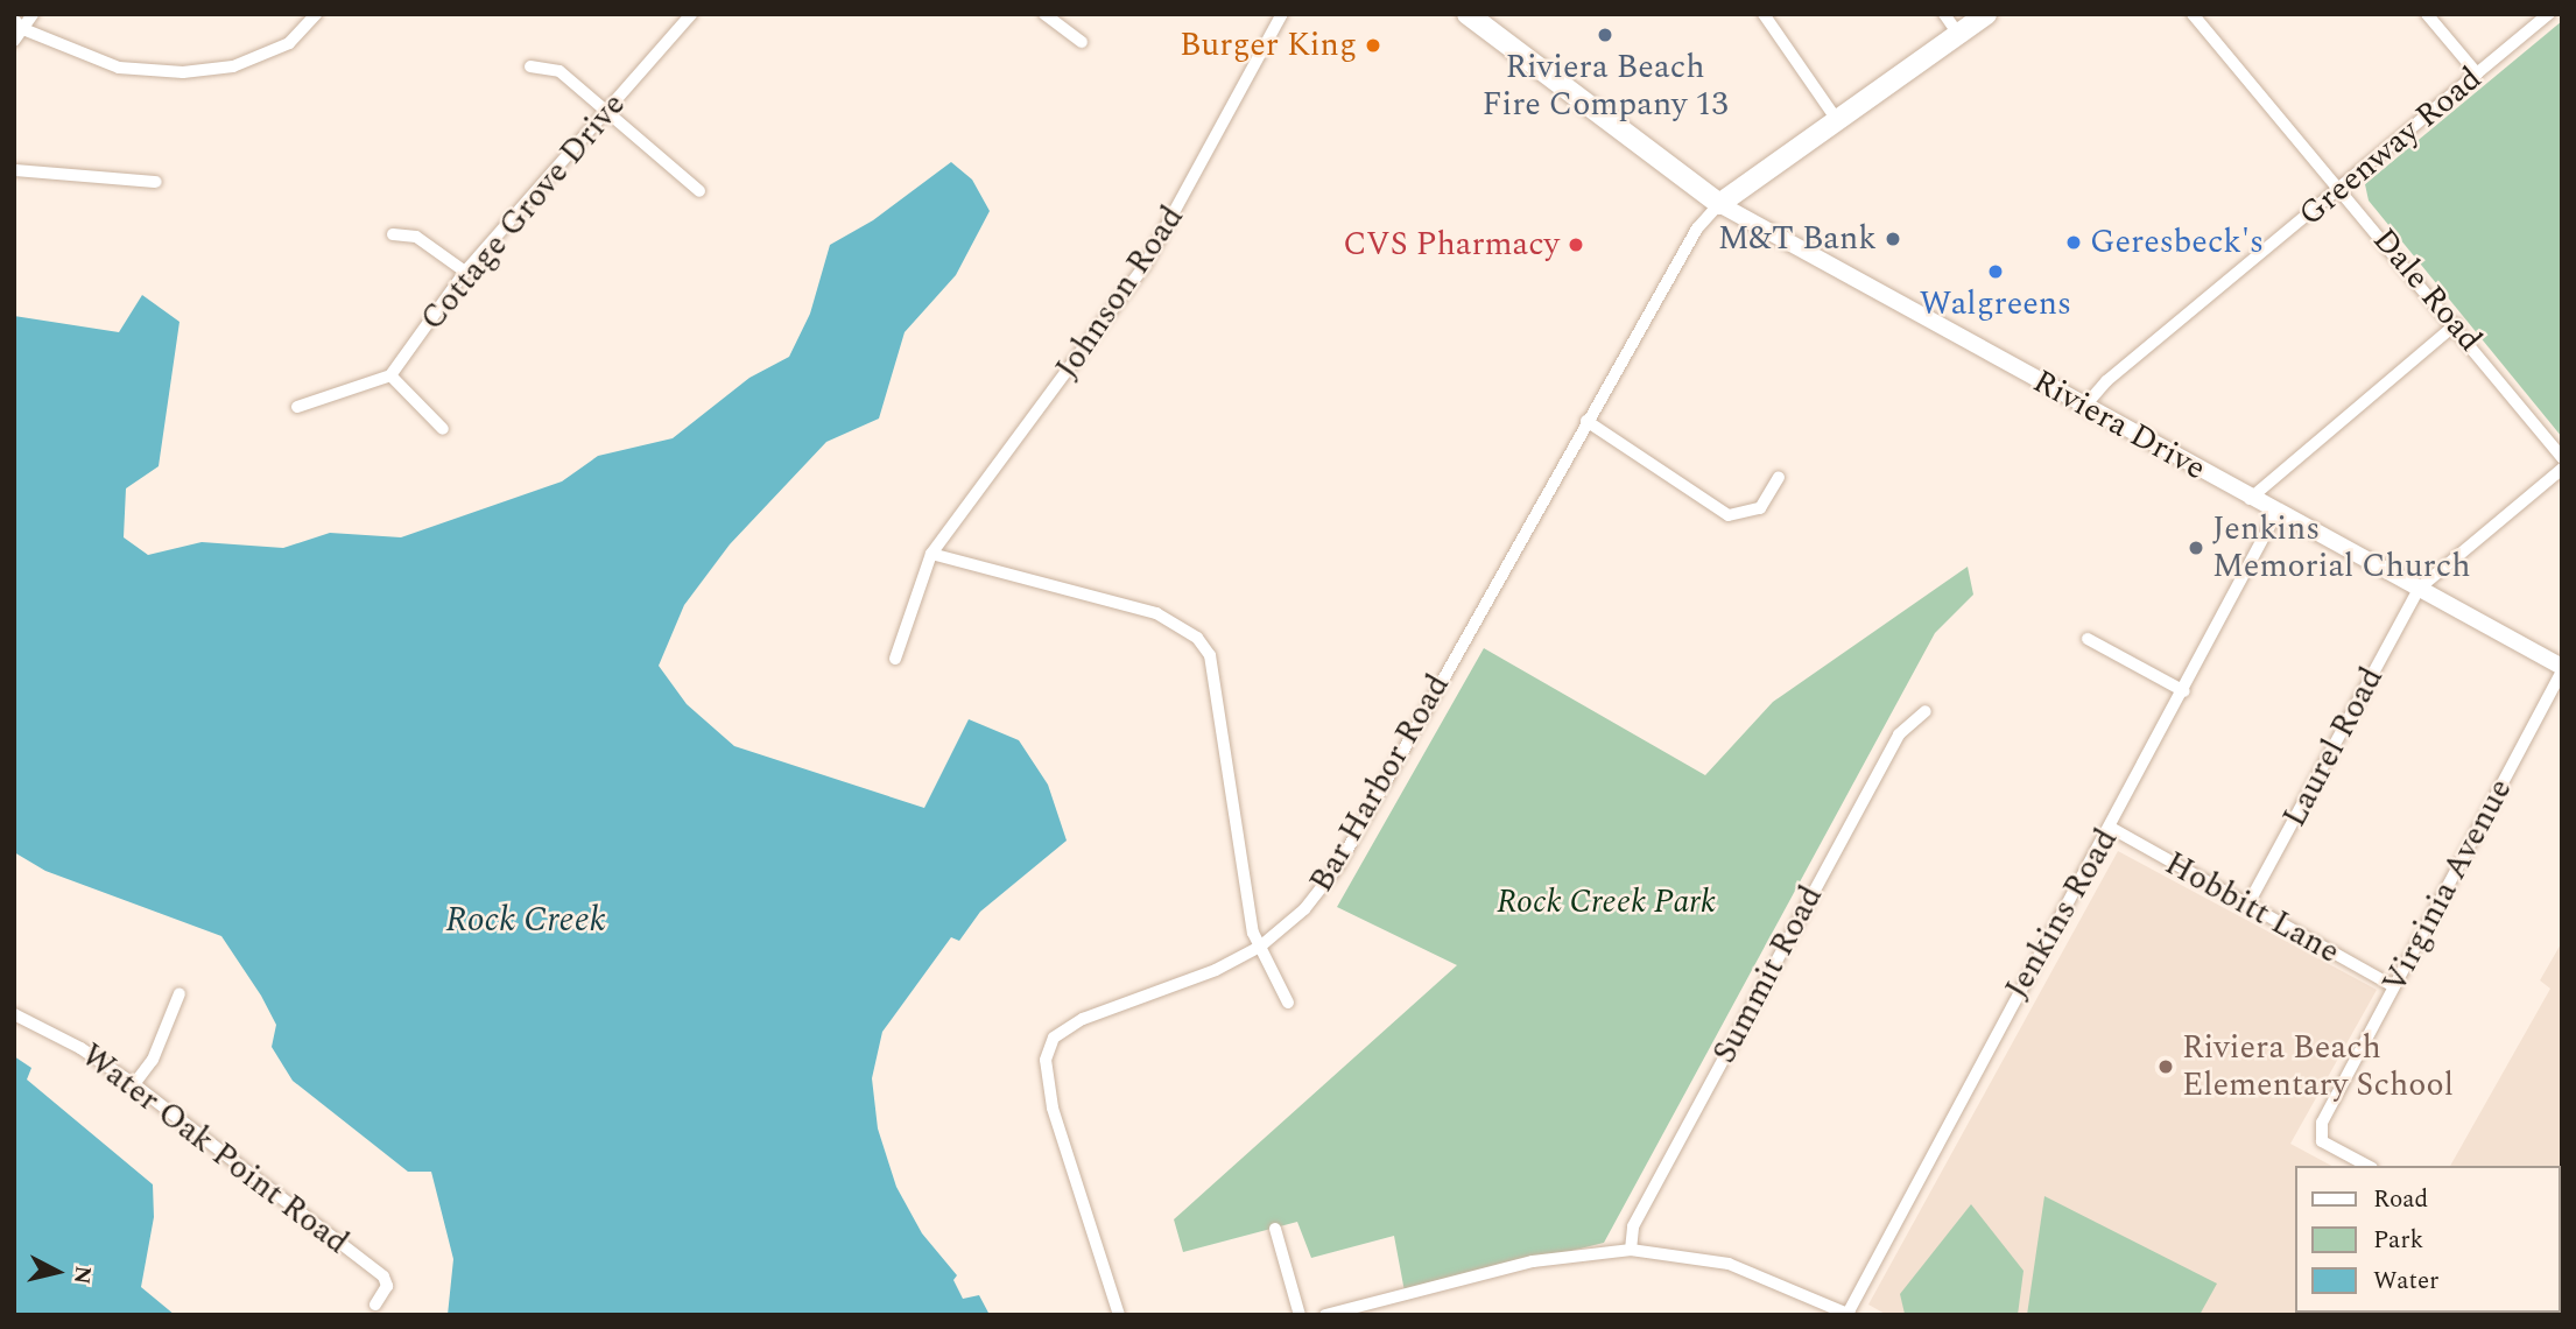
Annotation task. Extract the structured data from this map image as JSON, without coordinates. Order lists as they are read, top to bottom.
{
  "streets": {
    "street": [
      "Greenway Road",
      "Cottage Grove Drive",
      "Dale Road",
      "Johnson Road",
      "Riviera Drive",
      "Laurel Road",
      "Bar Harbor Road",
      "Virginia Avenue",
      "Hobbitt Lane",
      "Jenkins Road",
      "Summit Road",
      "Water Oak Point Road"
    ]
  },
  "crossings": [
    ["Greenway Road", "Dale Road"],
    ["Greenway Road", "Riviera Drive"],
    ["Riviera Drive", "Laurel Road"],
    ["Riviera Drive", "Bar Harbor Road"],
    ["Riviera Drive", "Virginia Avenue"],
    ["Riviera Drive", "Jenkins Road"],
    ["Laurel Road", "Hobbitt Lane"],
    ["Virginia Avenue", "Hobbitt Lane"],
    ["Hobbitt Lane", "Jenkins Road"]
  ],
  "water": ["Rock Creek"],
  "parks": ["Rock Creek Park"],
  "places": [
    "Riviera Beach Fire Company 13",
    "Burger King",
    "M&T Bank",
    "Geresbeck's",
    "CVS Pharmacy",
    "Walgreens",
    "Jenkins Memorial Church",
    "Riviera Beach Elementary School"
  ],
  "legend": ["Road", "Park", "Water"],
  "north": "right"
}
